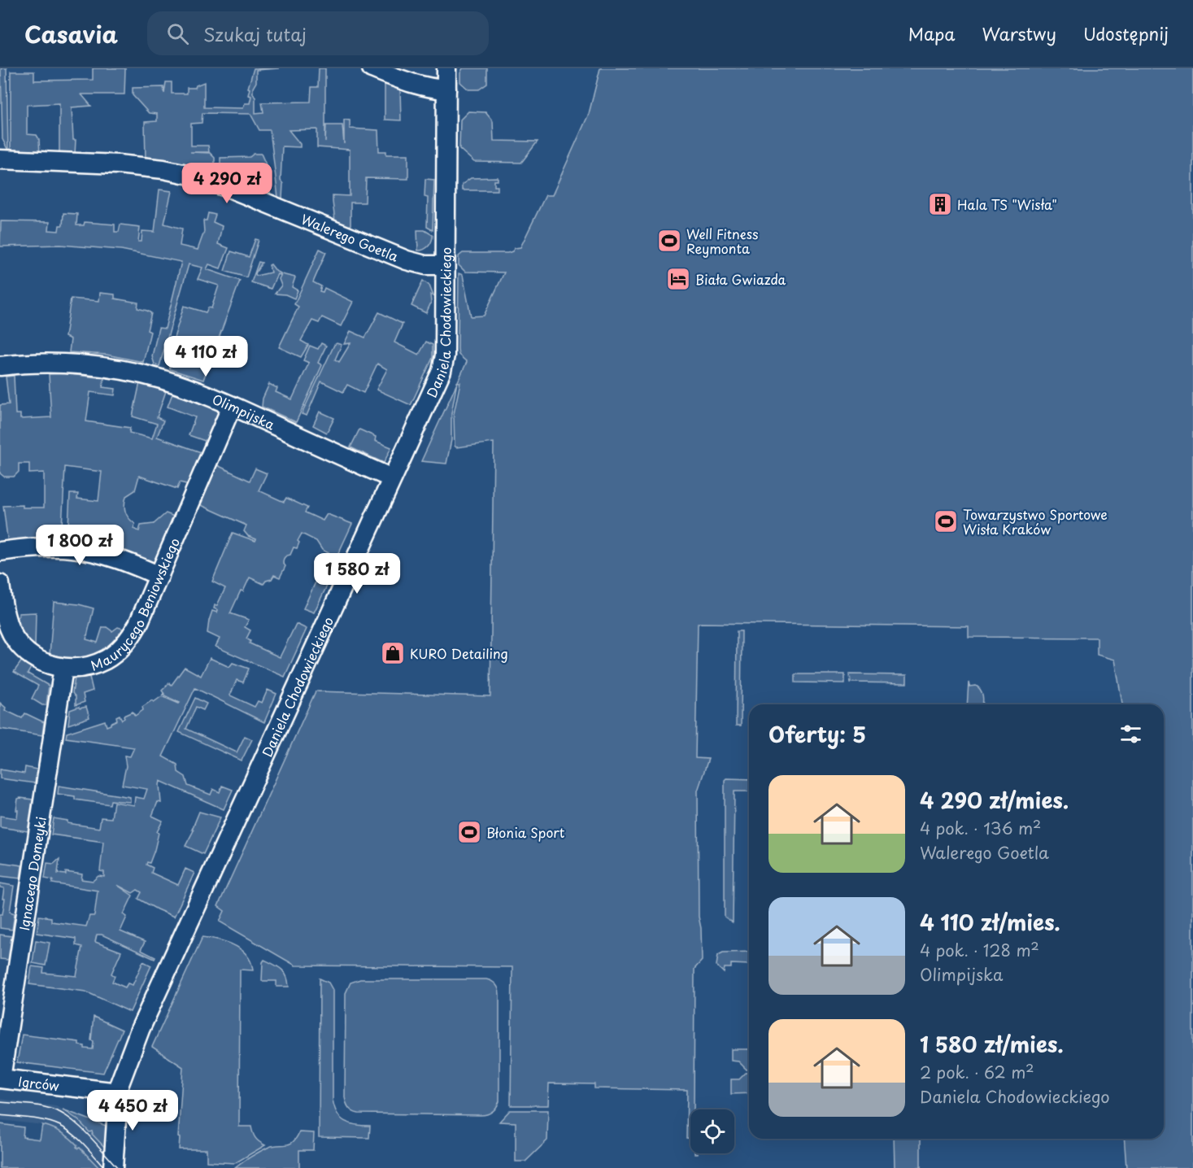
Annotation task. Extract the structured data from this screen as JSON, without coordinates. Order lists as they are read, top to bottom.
{
  "streets": {
    "street": [
      "Walerego Goetla",
      "Daniela Chodowieckiego",
      "Olimpijska",
      "Maurycego Beniowskiego",
      "Ignacego Domeyki",
      "Igrców"
    ]
  },
  "crossings": [
    ["Walerego Goetla", "Daniela Chodowieckiego"],
    ["Daniela Chodowieckiego", "Olimpijska"],
    ["Daniela Chodowieckiego", "Igrców"],
    ["Olimpijska", "Maurycego Beniowskiego"],
    ["Maurycego Beniowskiego", "Ignacego Domeyki"],
    ["Ignacego Domeyki", "Igrców"]
  ],
  "places": {
    "building": ["Hala TS \"Wisła\""],
    "sports": ["Well Fitness Reymonta", "Towarzystwo Sportowe Wisła Kraków", "Błonia Sport"],
    "hotel": ["Biała Gwiazda"],
    "shop": ["KURO Detailing"]
  },
  "page": {
    "header": "Casavia",
    "search": "Szukaj tutaj",
    "nav": ["Mapa", "Warstwy", "Udostępnij"],
    "price": [
      "4 290 zł",
      "4 110 zł",
      "1 800 zł",
      "1 580 zł",
      "4 450 zł"
    ],
    "heading": "Oferty: 5",
    "list": [
      {
        "name": "4 290 zł/mies.",
        "note": "4 pok. · 136 m² · Walerego Goetla"
      },
      {
        "name": "4 110 zł/mies.",
        "note": "4 pok. · 128 m² · Olimpijska"
      },
      {
        "name": "1 580 zł/mies.",
        "note": "2 pok. · 62 m² · Daniela Chodowieckiego"
      }
    ]
  }
}
